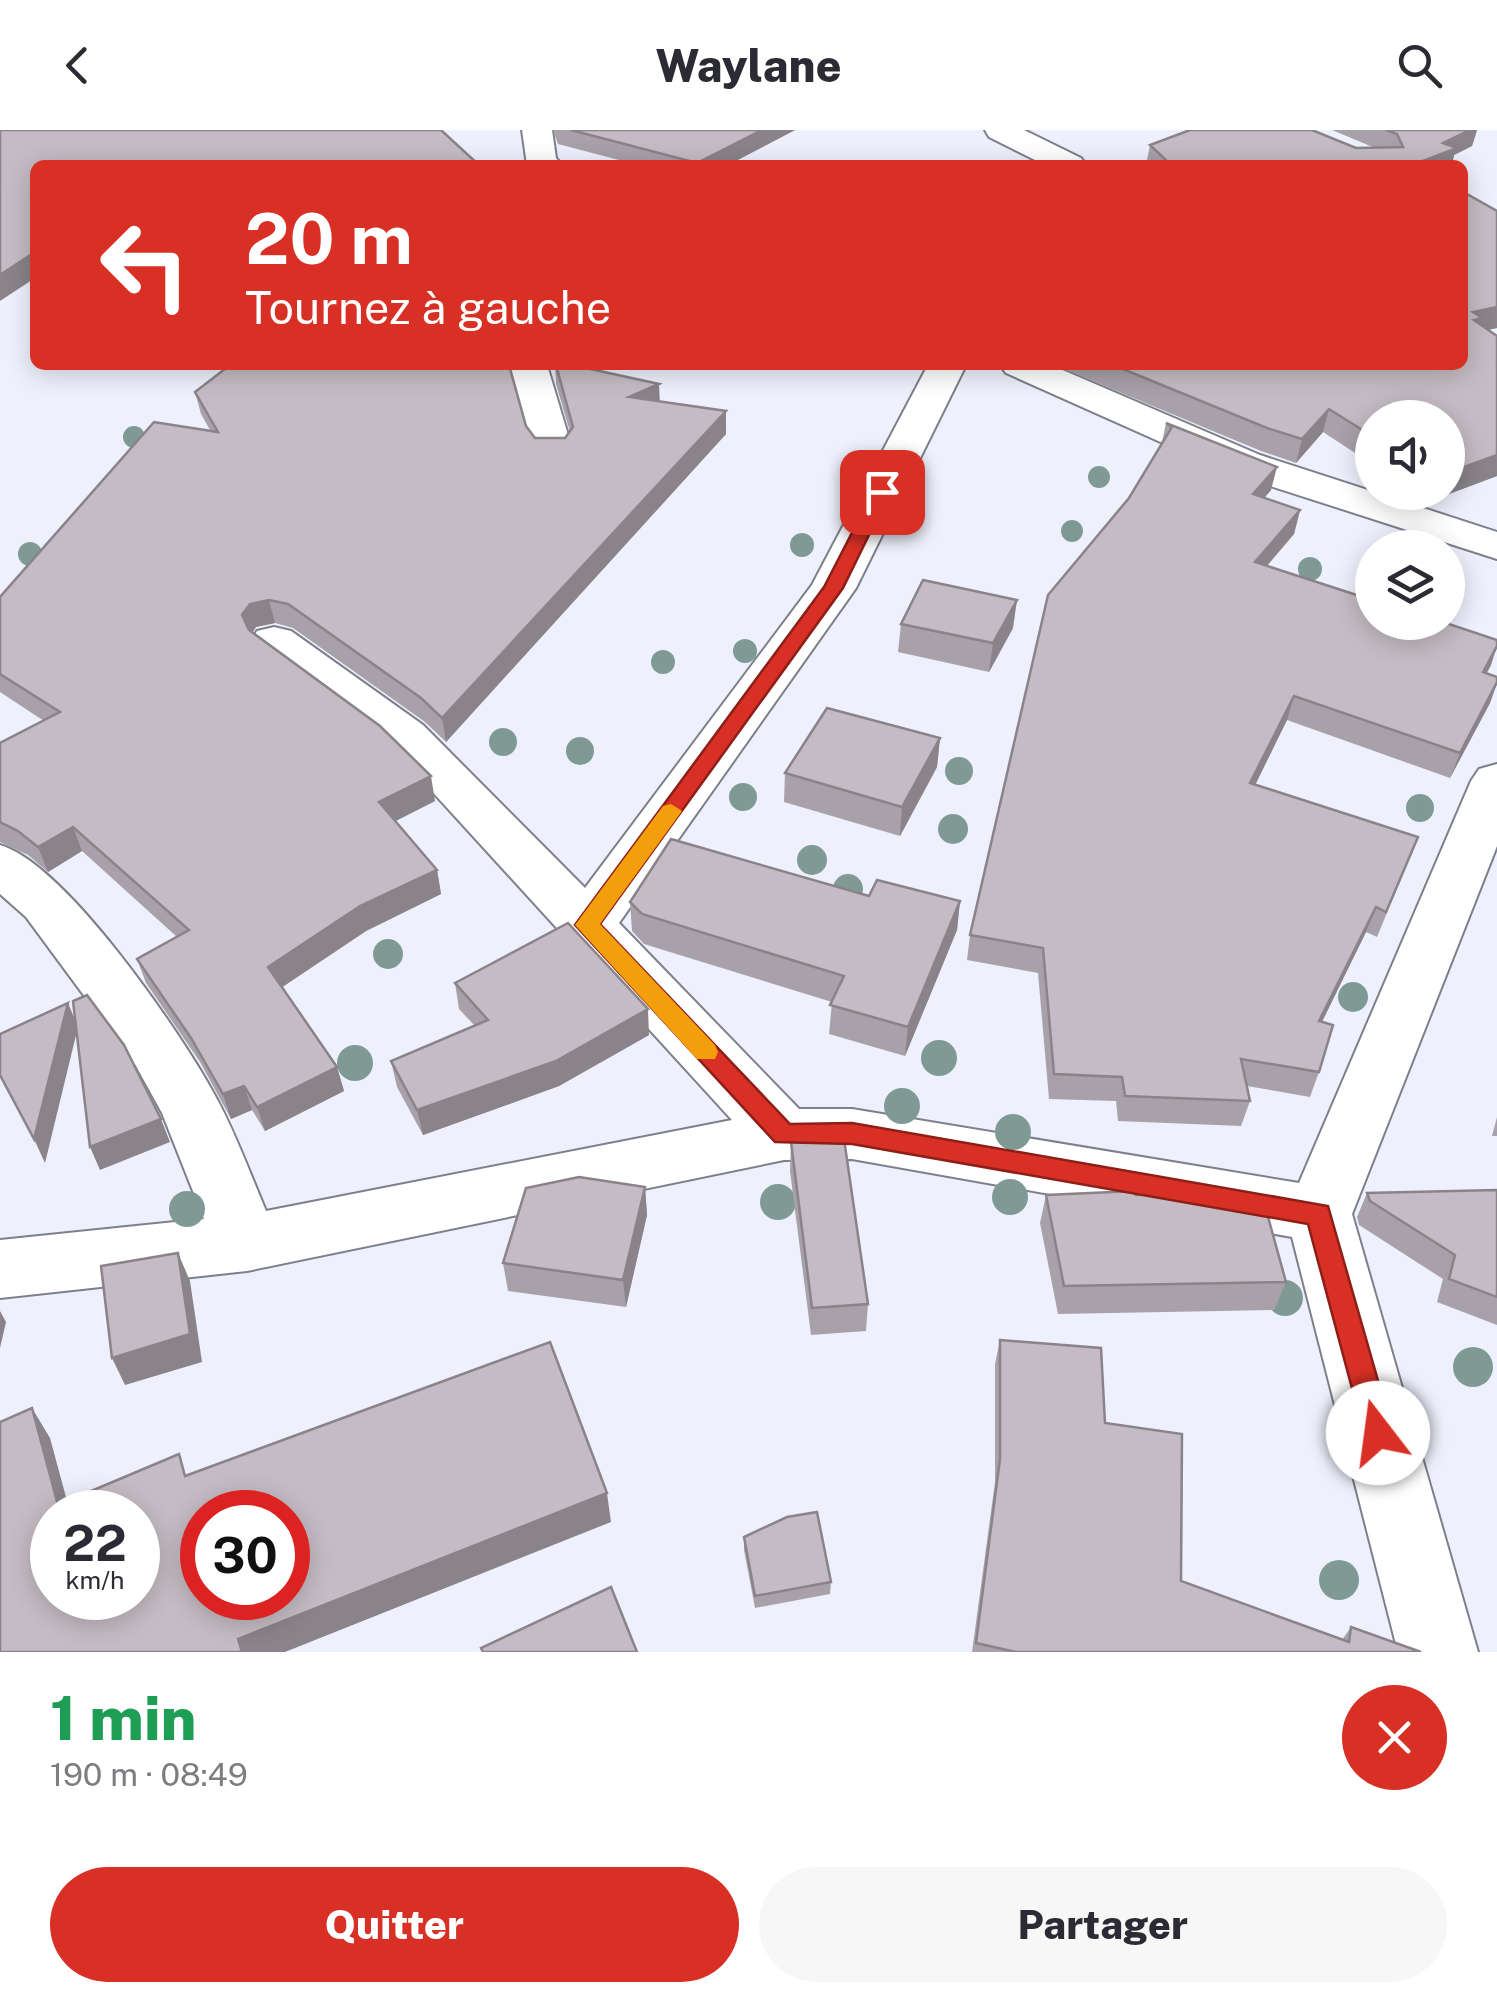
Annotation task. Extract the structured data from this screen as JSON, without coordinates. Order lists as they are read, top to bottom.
{
  "page": {
    "header": "Waylane",
    "turn": ["20 m", "Tournez à gauche"],
    "speed": "22 km/h",
    "limit": "30",
    "heading": ["1 min", "190 m · 08:49"],
    "buttons": ["Quitter", "Partager"]
  }
}
